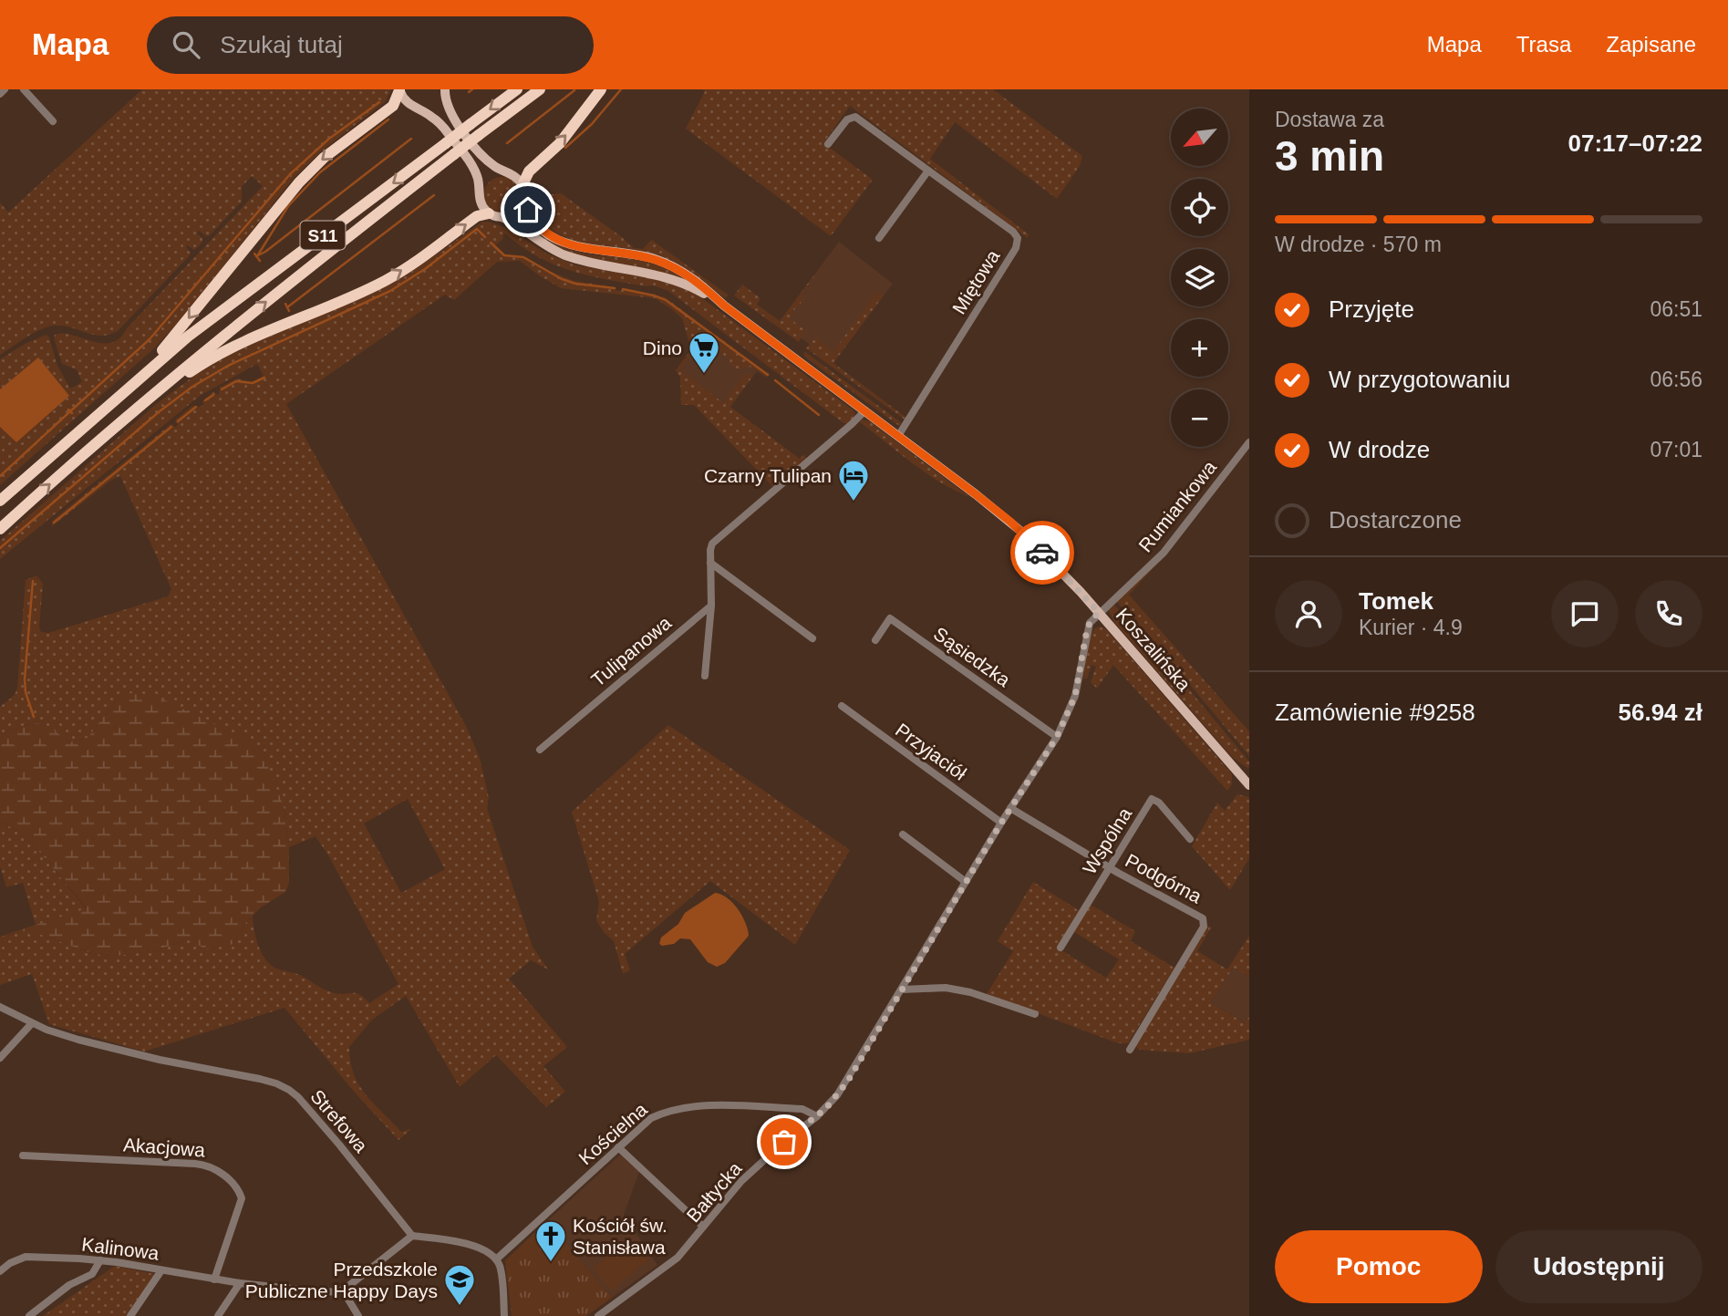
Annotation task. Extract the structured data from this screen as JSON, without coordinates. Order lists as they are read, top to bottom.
{
  "streets": {
    "highway": ["S11"],
    "main road": ["Koszalińska"],
    "street": [
      "Miętowa",
      "Rumiankowa",
      "Tulipanowa",
      "Sąsiedzka",
      "Przyjaciół",
      "Wspólna",
      "Podgórna",
      "Strefowa",
      "Kościelna",
      "Akacjowa",
      "Bałtycka",
      "Kalinowa"
    ]
  },
  "crossings": [
    ["Miętowa", "Koszalińska"],
    ["Rumiankowa", "Koszalińska"],
    ["Rumiankowa", "Bałtycka"],
    ["Koszalińska", "Bałtycka"],
    ["Sąsiedzka", "Bałtycka"],
    ["Przyjaciół", "Bałtycka"],
    ["Wspólna", "Podgórna"],
    ["Podgórna", "Bałtycka"],
    ["Kościelna", "Bałtycka"],
    ["Akacjowa", "Kalinowa"]
  ],
  "places": {
    "supermarket": ["Dino"],
    "hotel": ["Czarny Tulipan"],
    "church": ["Kościół św. Stanisława"],
    "school or university": ["Przedszkole Publiczne Happy Days"]
  },
  "north": "bottom left",
  "page": {
    "header": "Mapa",
    "search": "Szukaj tutaj",
    "nav": ["Mapa", "Trasa", "Zapisane"],
    "heading": ["3 min", "Dostawa za", "07:17–07:22"],
    "panel": [
      "Tomek",
      "Kurier · 4.9",
      "Zamówienie #9258",
      "56.94 zł"
    ],
    "map_buttons": ["+", "−"],
    "bar": "W drodze · 570 m",
    "list": [
      ["Przyjęte", "06:51"],
      ["W przygotowaniu", "06:56"],
      ["W drodze", "07:01"],
      "Dostarczone"
    ],
    "buttons": ["Pomoc", "Udostępnij"]
  }
}
